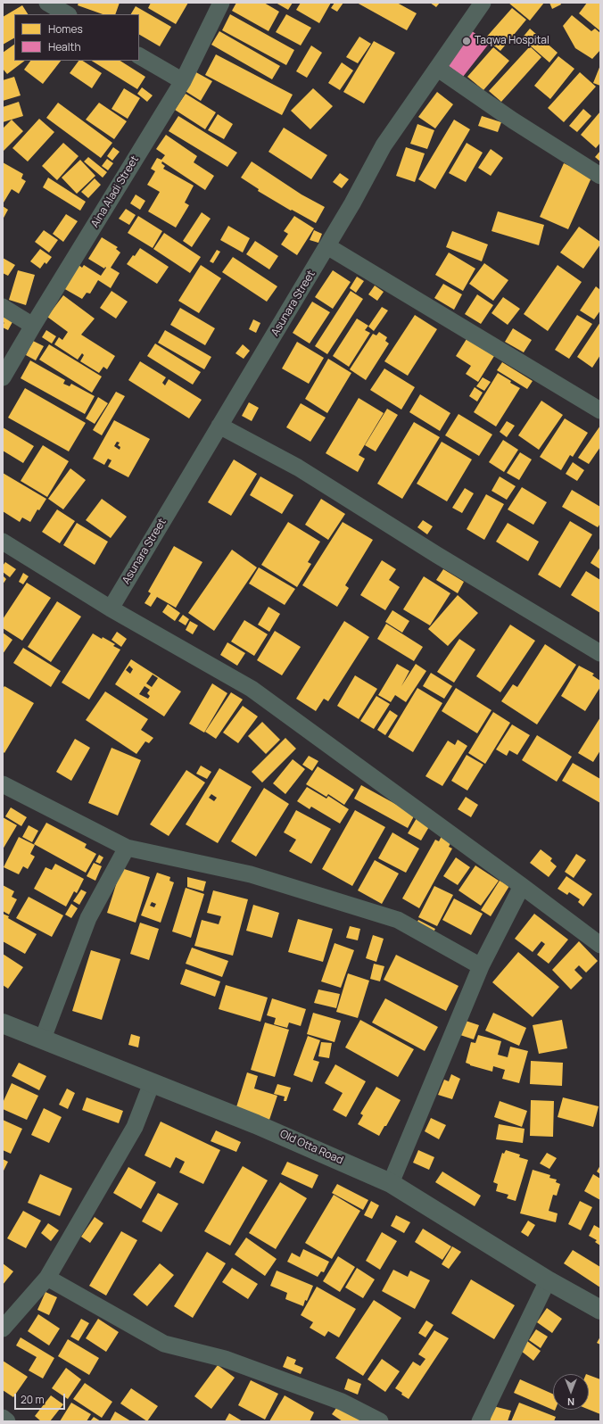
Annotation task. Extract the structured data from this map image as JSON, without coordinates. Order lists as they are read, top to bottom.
{
  "streets": {
    "street": ["Aina Aladi Street", "Asunara Street", "Old Otta Road"]
  },
  "places": ["Taqwa Hospital"],
  "legend": ["Homes", "Health"],
  "scale_bar": "20 m",
  "north": "bottom"
}
